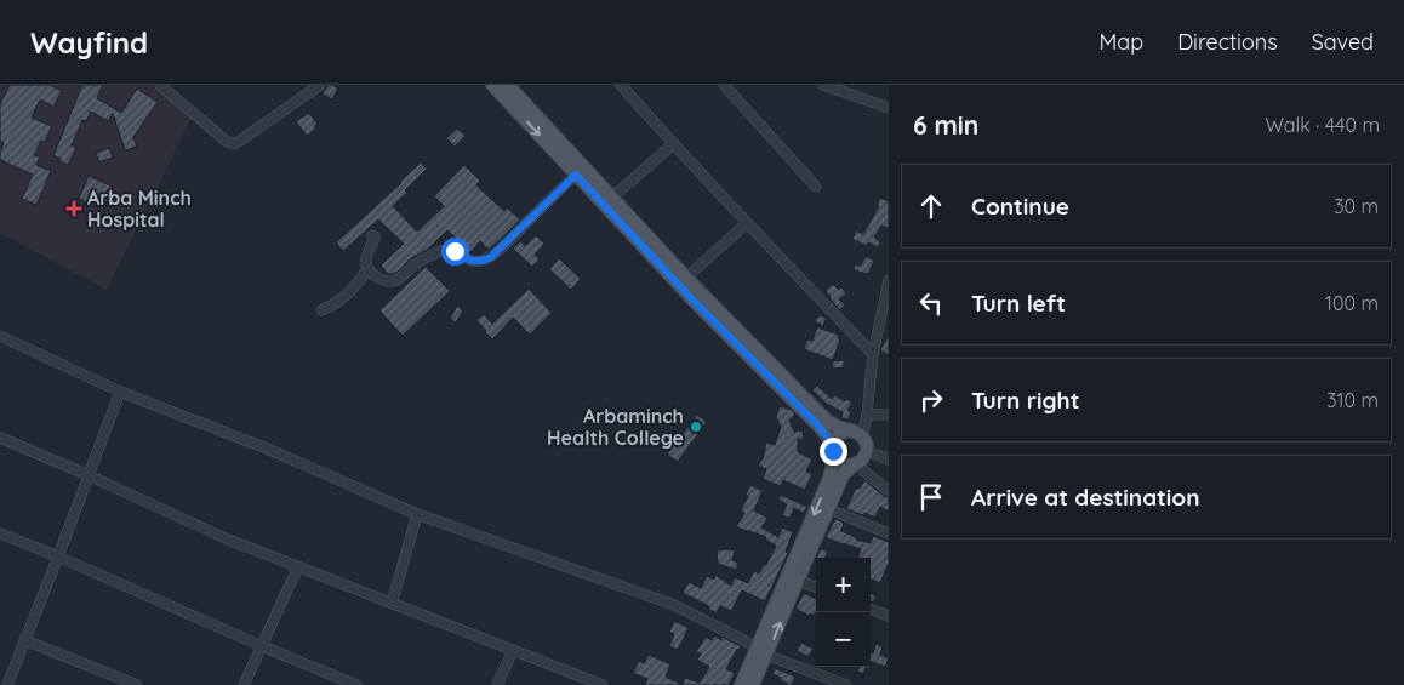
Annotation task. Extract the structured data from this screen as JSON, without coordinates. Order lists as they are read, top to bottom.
{
  "places": {
    "health": ["Arba Minch Hospital"],
    "other": ["Arbaminch Health College"]
  },
  "page": {
    "header": "Wayfind",
    "nav": ["Map", "Directions", "Saved"],
    "heading": ["6 min", "Walk · 440 m"],
    "list": [
      ["Continue", "30 m"],
      ["Turn left", "100 m"],
      ["Turn right", "310 m"],
      "Arrive at destination"
    ],
    "map_buttons": ["+", "−"]
  }
}
